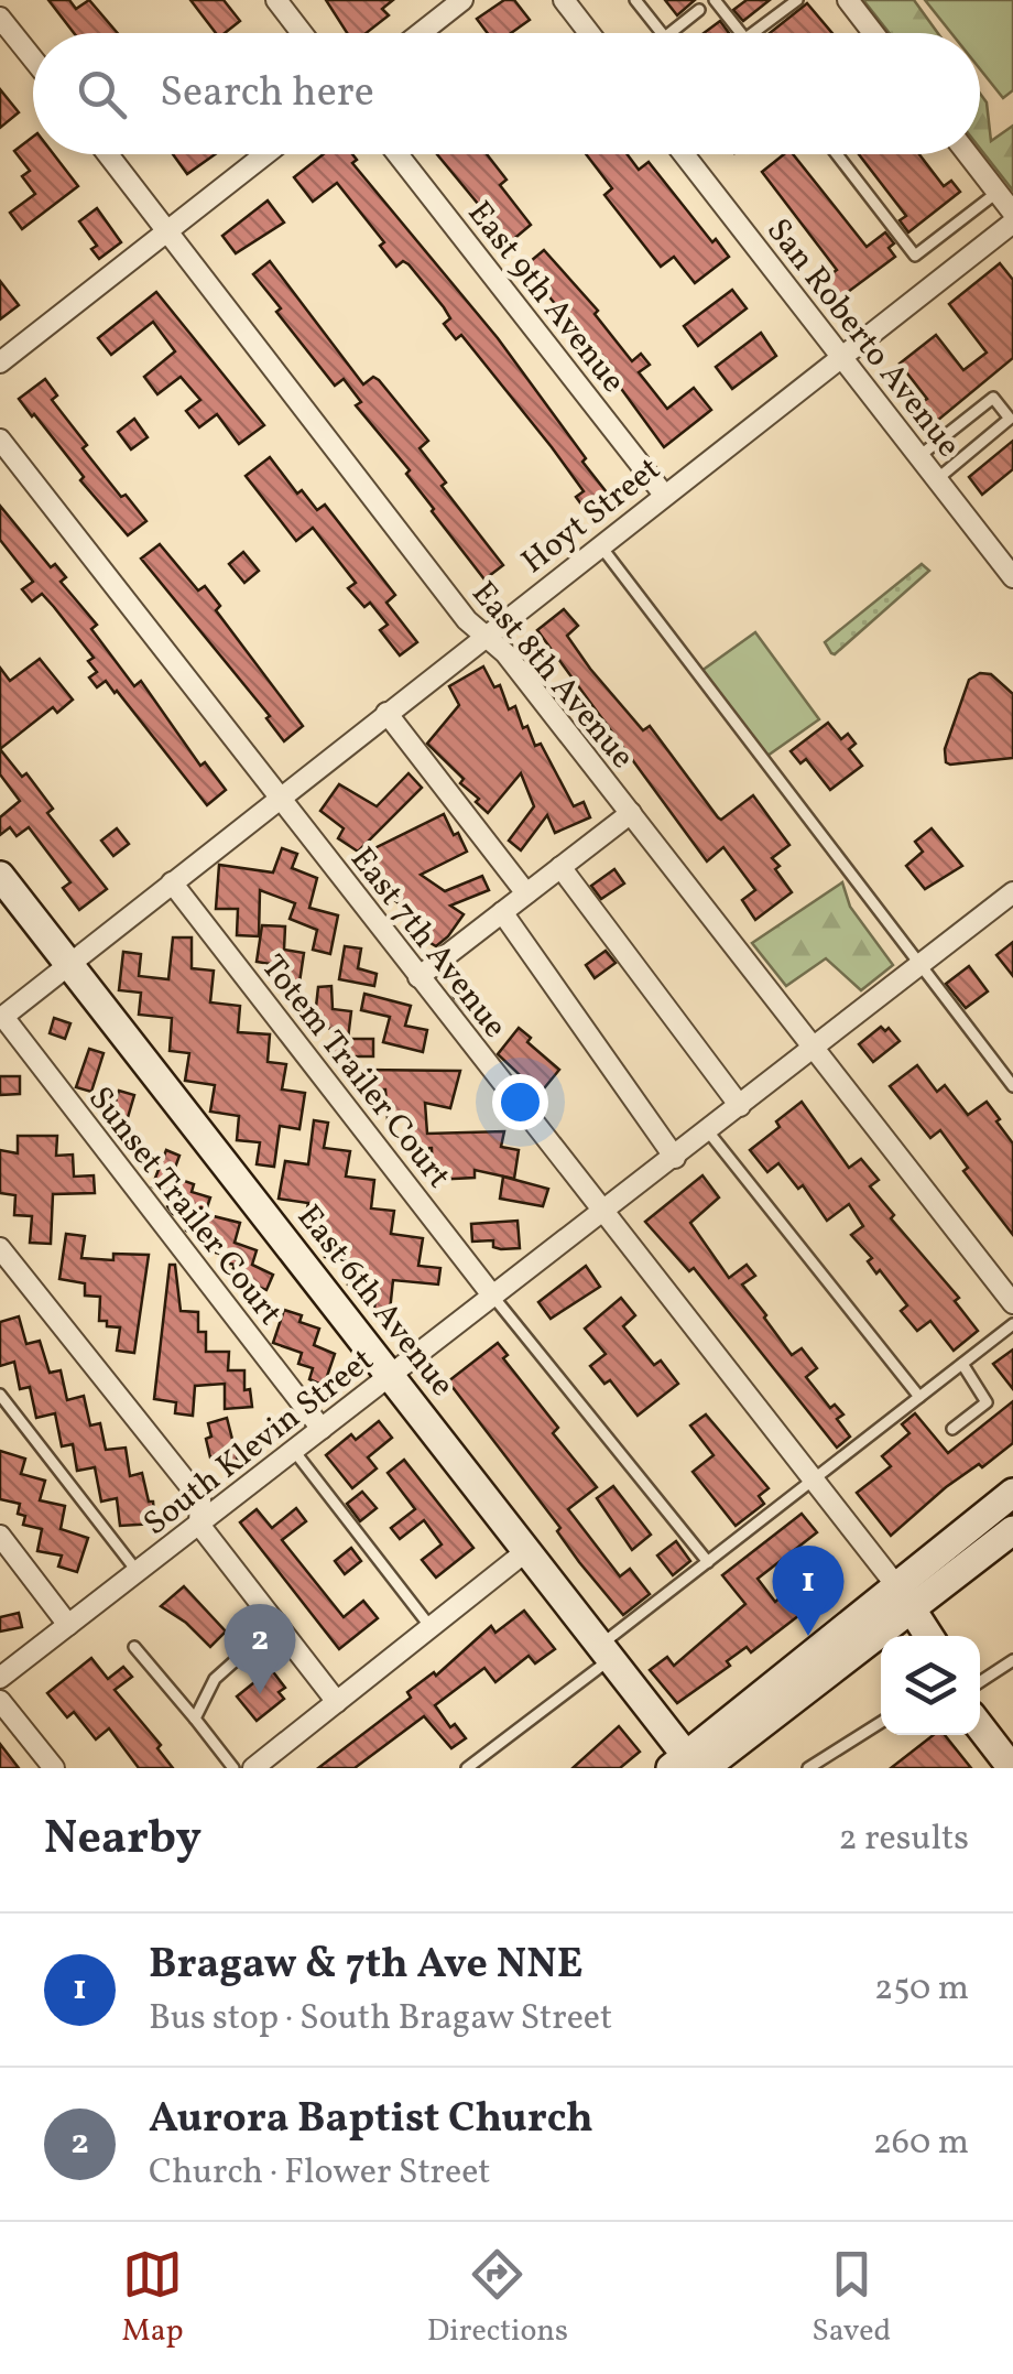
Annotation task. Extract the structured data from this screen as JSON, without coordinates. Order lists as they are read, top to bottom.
{
  "streets": {
    "street": [
      "East 9th Avenue",
      "San Roberto Avenue",
      "Hoyt Street",
      "East 8th Avenue",
      "East 7th Avenue",
      "Totem Trailer Court",
      "Sunset Trailer Court",
      "East 6th Avenue",
      "South Klevin Street"
    ]
  },
  "crossings": [
    ["East 9th Avenue", "Hoyt Street"],
    ["San Roberto Avenue", "Hoyt Street"],
    ["Hoyt Street", "East 8th Avenue"],
    ["Hoyt Street", "East 7th Avenue"],
    ["Hoyt Street", "Totem Trailer Court"],
    ["Hoyt Street", "Sunset Trailer Court"],
    ["Hoyt Street", "East 6th Avenue"],
    ["East 8th Avenue", "South Klevin Street"],
    ["East 7th Avenue", "South Klevin Street"],
    ["Totem Trailer Court", "South Klevin Street"],
    ["Sunset Trailer Court", "South Klevin Street"],
    ["East 6th Avenue", "South Klevin Street"]
  ],
  "page": {
    "search": "Search here",
    "pins": ["1", "2"],
    "heading": ["Nearby", "2 results"],
    "list": [
      {
        "mark": "1",
        "name": "Bragaw & 7th Ave NNE",
        "note": "Bus stop · South Bragaw Street",
        "value": "250 m"
      },
      {
        "mark": "2",
        "name": "Aurora Baptist Church",
        "note": "Church · Flower Street",
        "value": "260 m"
      }
    ],
    "nav": ["Map", "Directions", "Saved"]
  }
}
